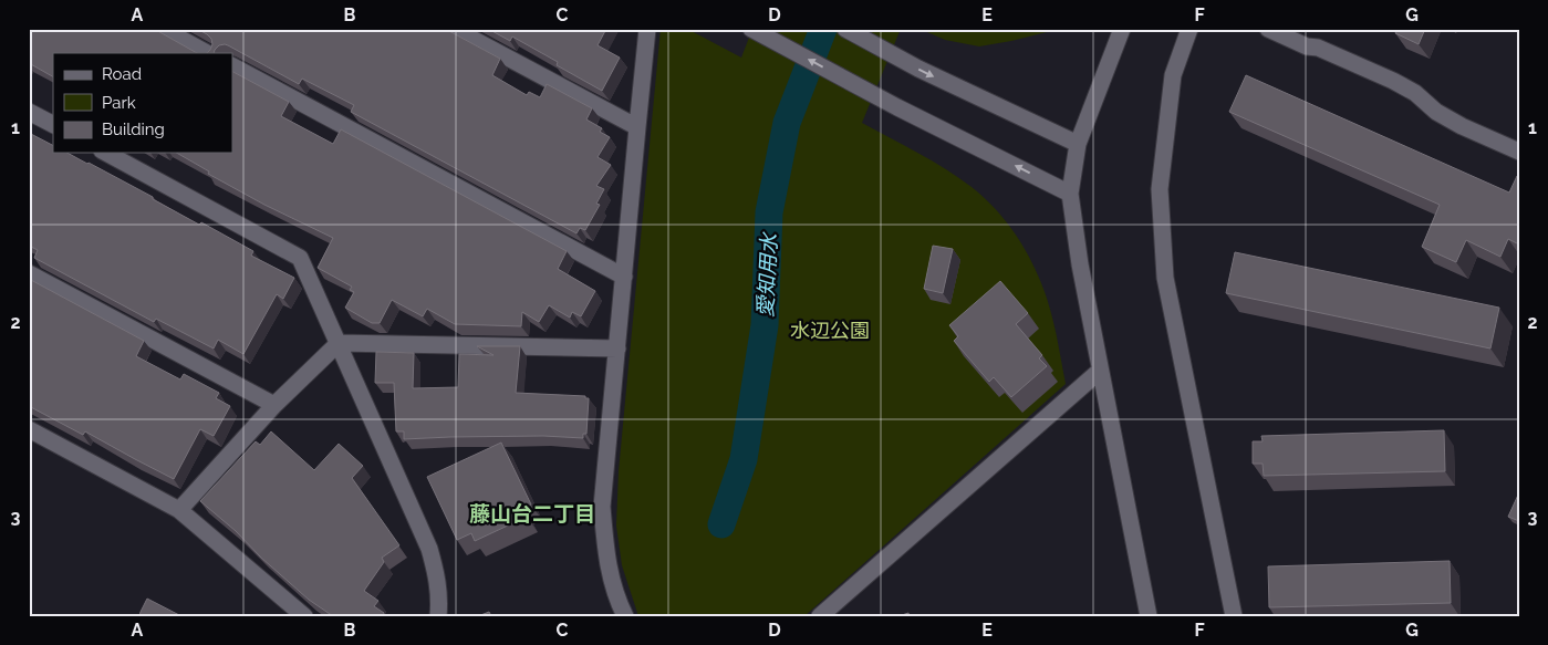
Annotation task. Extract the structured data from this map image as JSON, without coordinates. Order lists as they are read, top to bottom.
{
  "districts": ["藤山台二丁目"],
  "water": ["愛知用水"],
  "parks": ["水辺公園"],
  "legend": ["Road", "Park", "Building"],
  "grid": {
    "columns": [
      "A",
      "B",
      "C",
      "D",
      "E",
      "F",
      "G"
    ],
    "rows": ["1", "2", "3"]
  }
}
